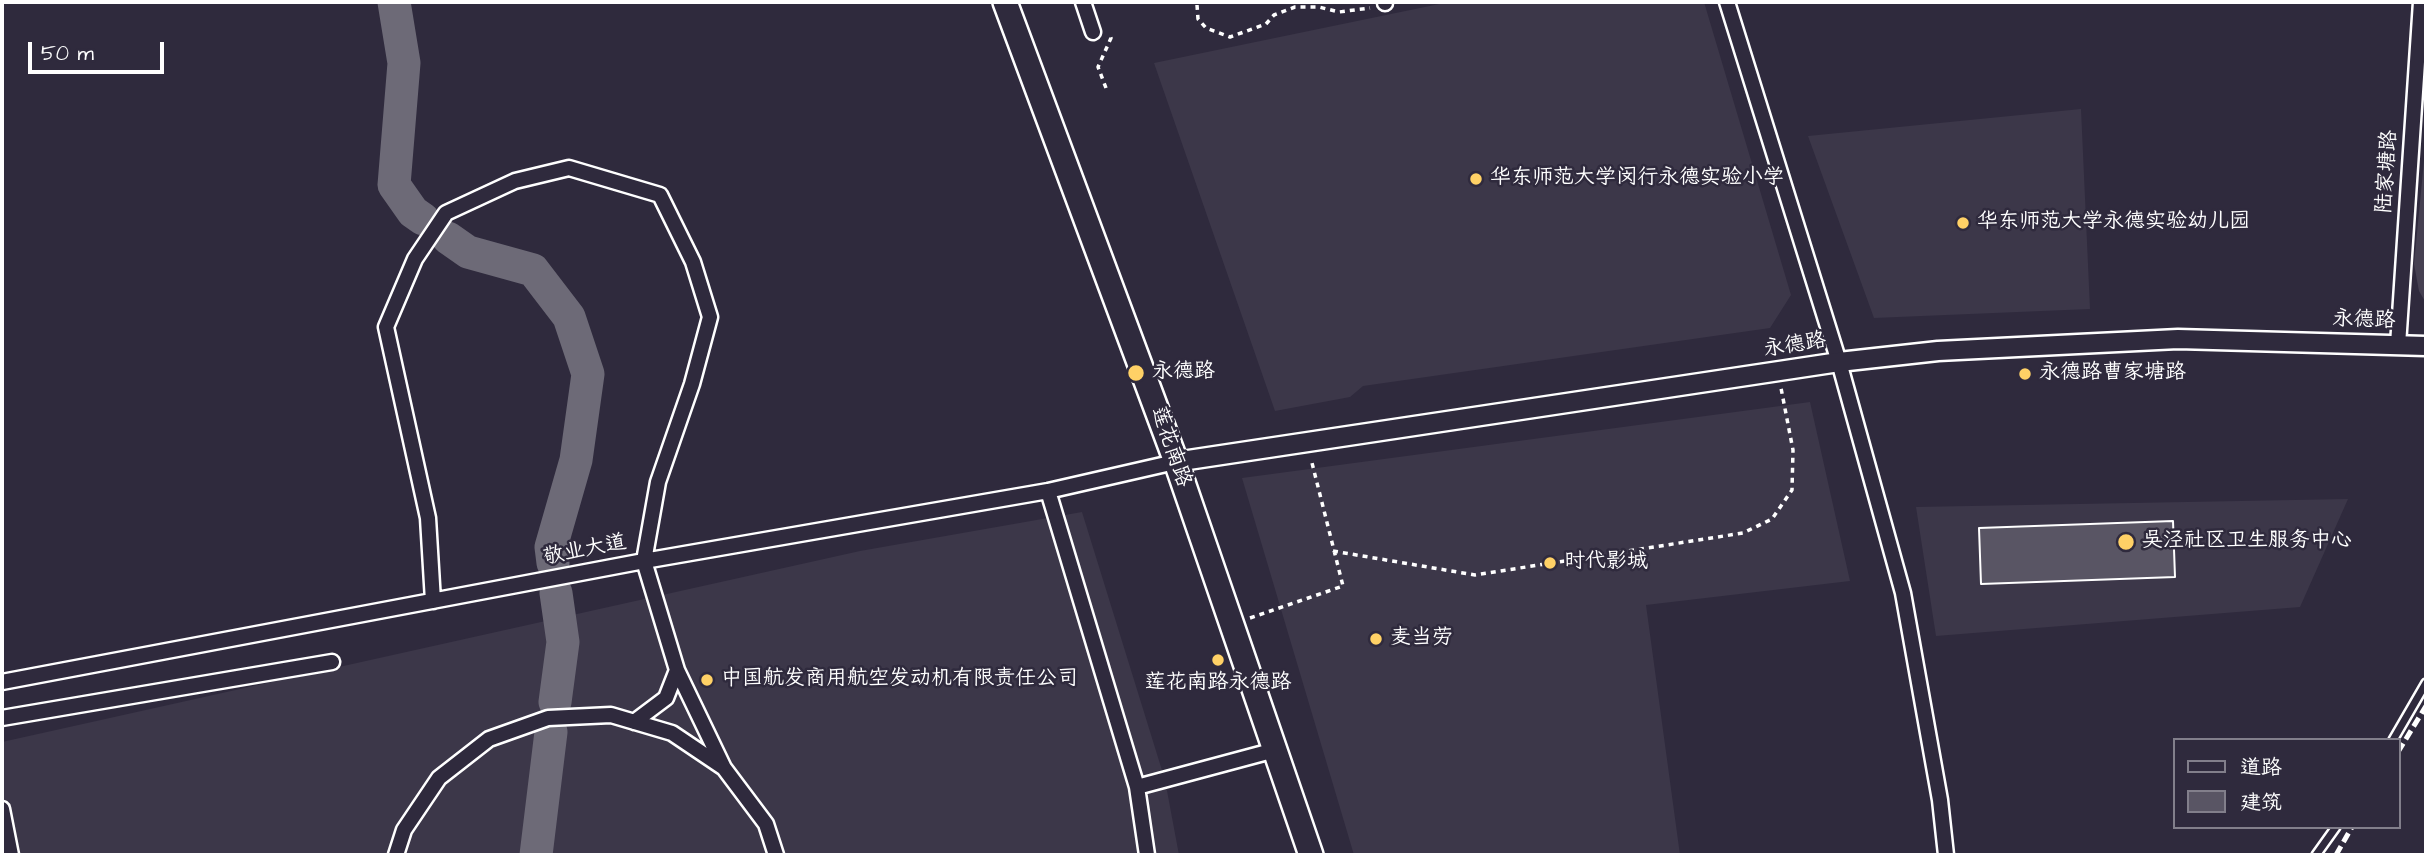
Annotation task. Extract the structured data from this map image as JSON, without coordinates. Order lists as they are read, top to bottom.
{
  "streets": {
    "main road": ["莲花南路"],
    "street": ["陆家塘路", "永德路", "敬业大道"]
  },
  "crossings": [
    ["陆家塘路", "永德路"],
    ["永德路", "莲花南路"],
    ["永德路", "敬业大道"],
    ["莲花南路", "敬业大道"]
  ],
  "places": [
    "华东师范大学闵行永德实验小学",
    "华东师范大学永德实验幼儿园",
    "永德路",
    "永德路曹家塘路",
    "吴泾社区卫生服务中心",
    "时代影城",
    "麦当劳",
    "莲花南路永德路",
    "中国航发商用航空发动机有限责任公司"
  ],
  "legend": ["道路", "建筑"],
  "scale_bar": "50 m"
}
